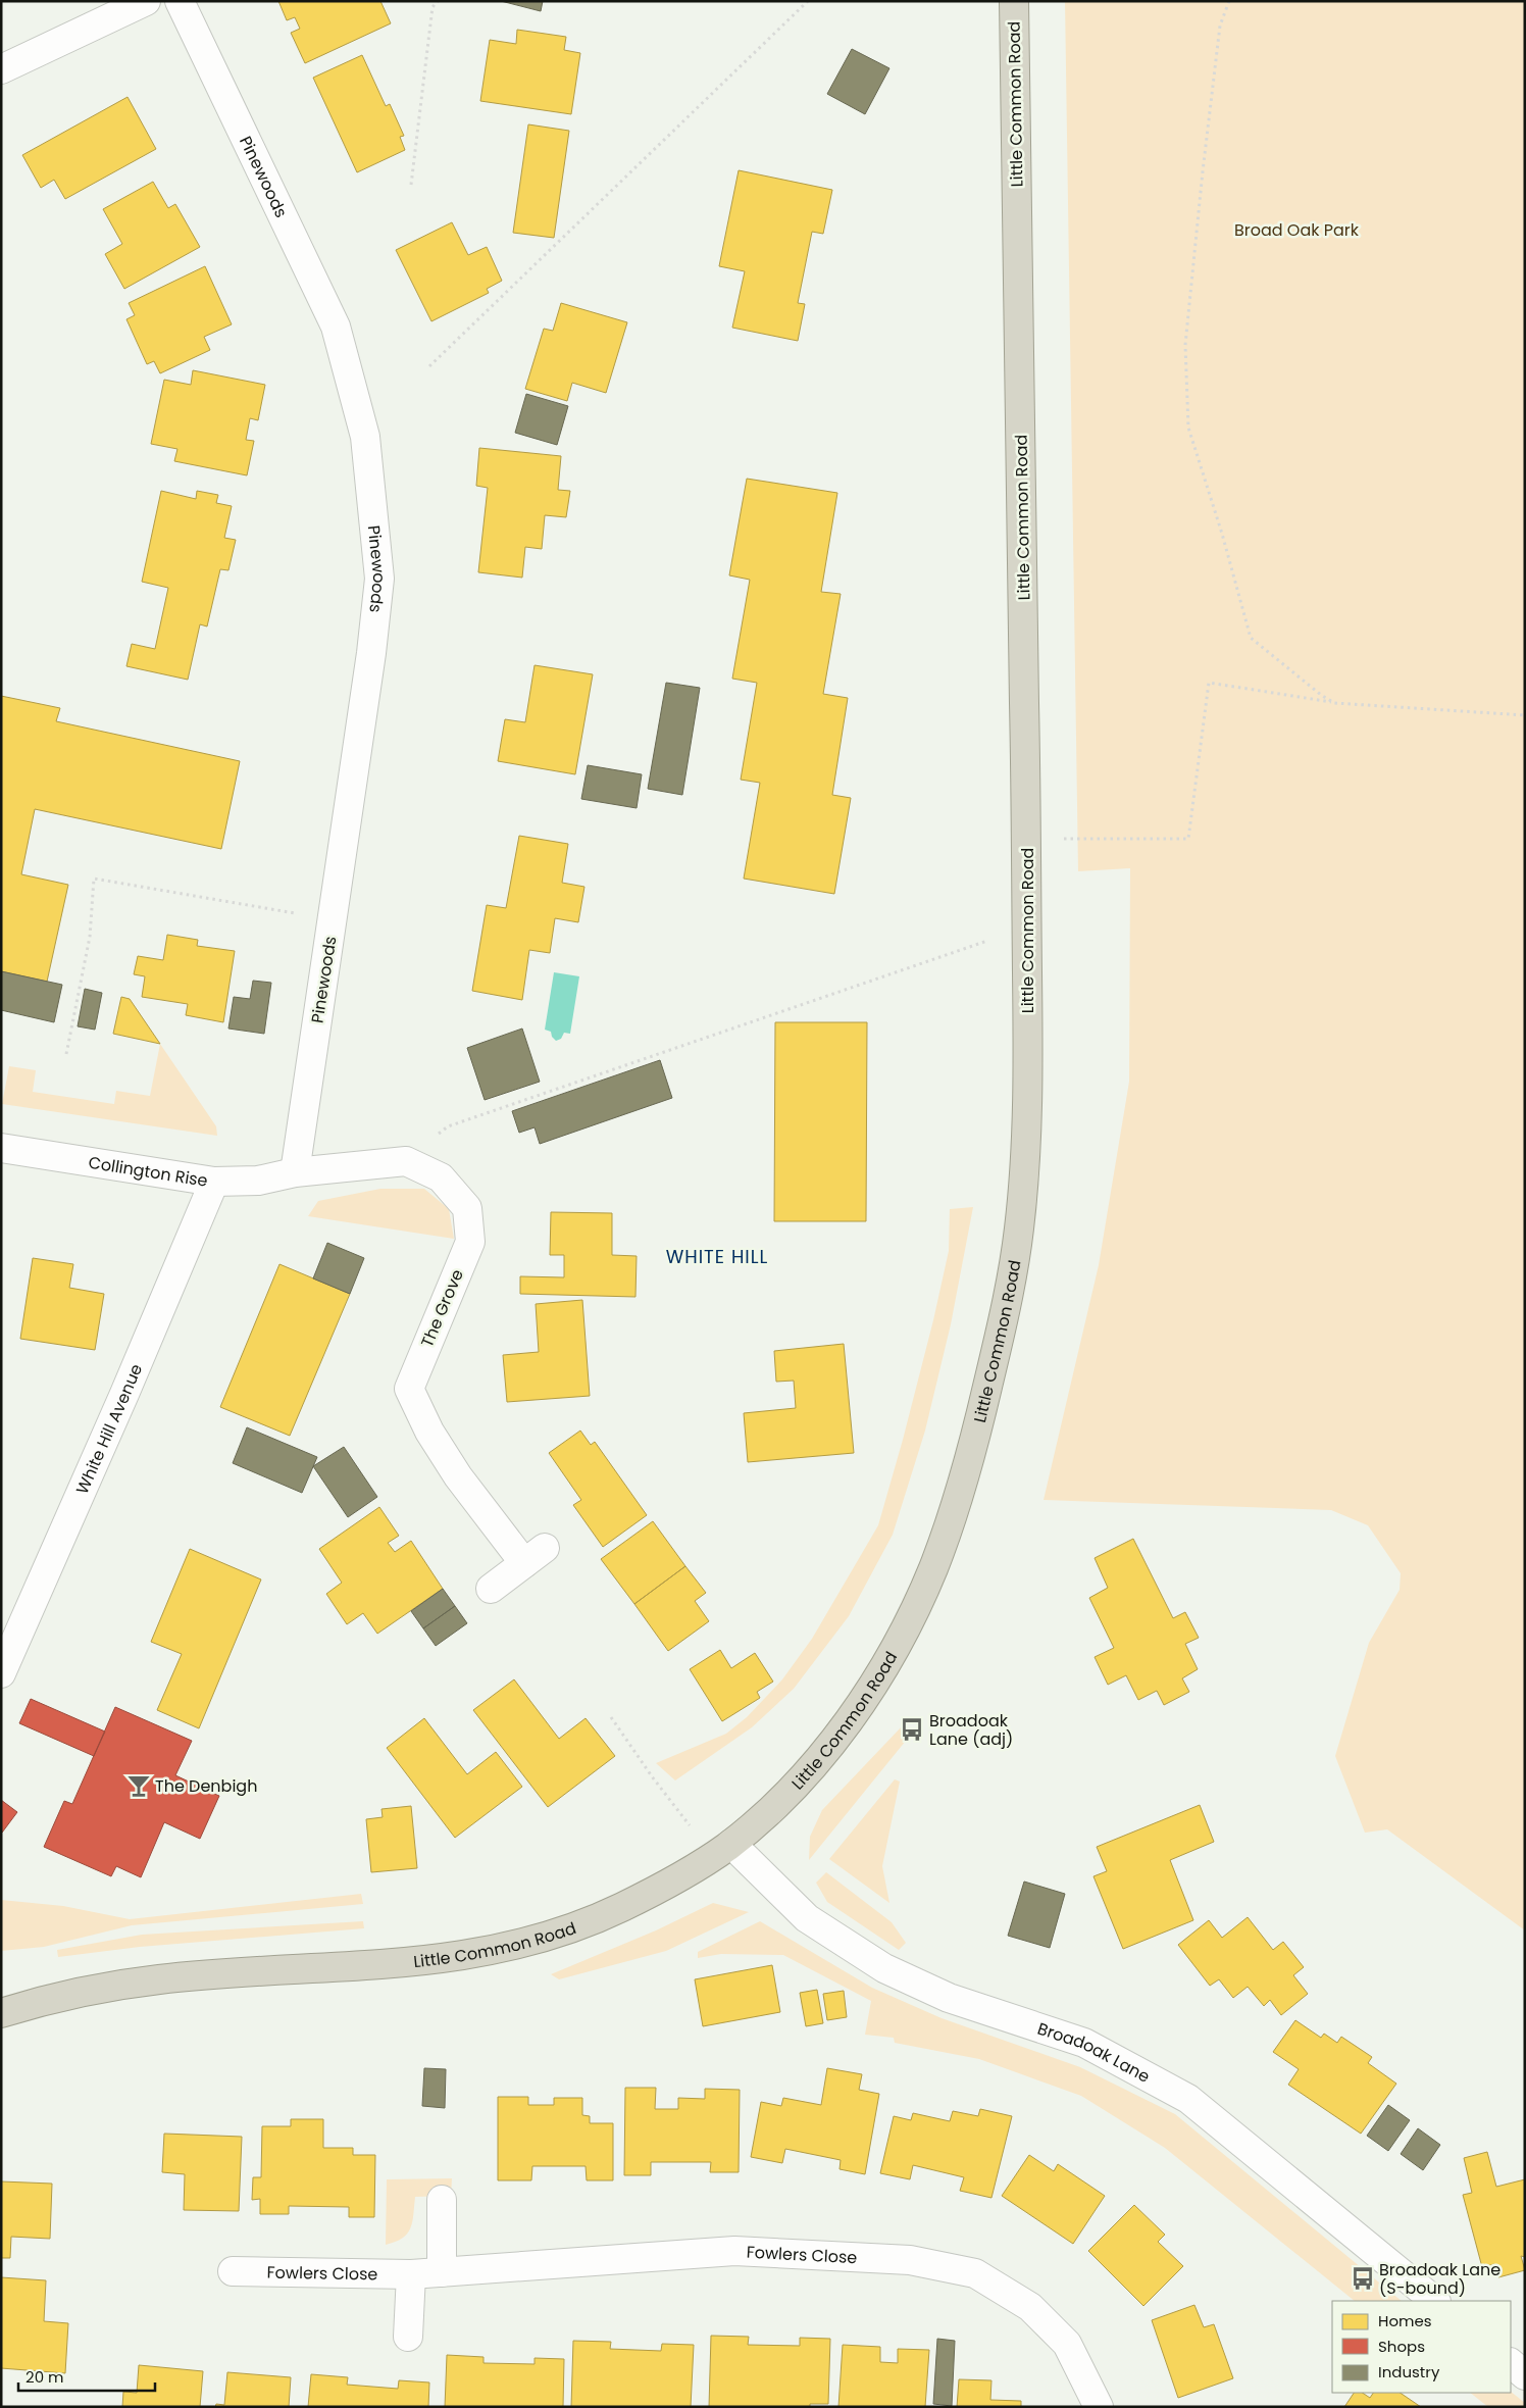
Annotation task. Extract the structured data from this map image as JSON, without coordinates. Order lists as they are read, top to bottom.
{
  "streets": {
    "highway": ["Little Common Road"],
    "street": [
      "Pinewoods",
      "Collington Rise",
      "The Grove",
      "White Hill Avenue",
      "Broadoak Lane",
      "Fowlers Close"
    ]
  },
  "crossings": [
    ["Little Common Road", "Broadoak Lane"],
    ["Pinewoods", "Collington Rise"],
    ["Collington Rise", "White Hill Avenue"]
  ],
  "districts": ["WHITE HILL"],
  "parks": ["Broad Oak Park"],
  "places": {
    "bus stop": ["Broadoak Lane (adj)", "Broadoak Lane (S-bound)"],
    "bar": ["The Denbigh"]
  },
  "legend": ["Homes", "Shops", "Industry"],
  "scale_bar": "20 m"
}
